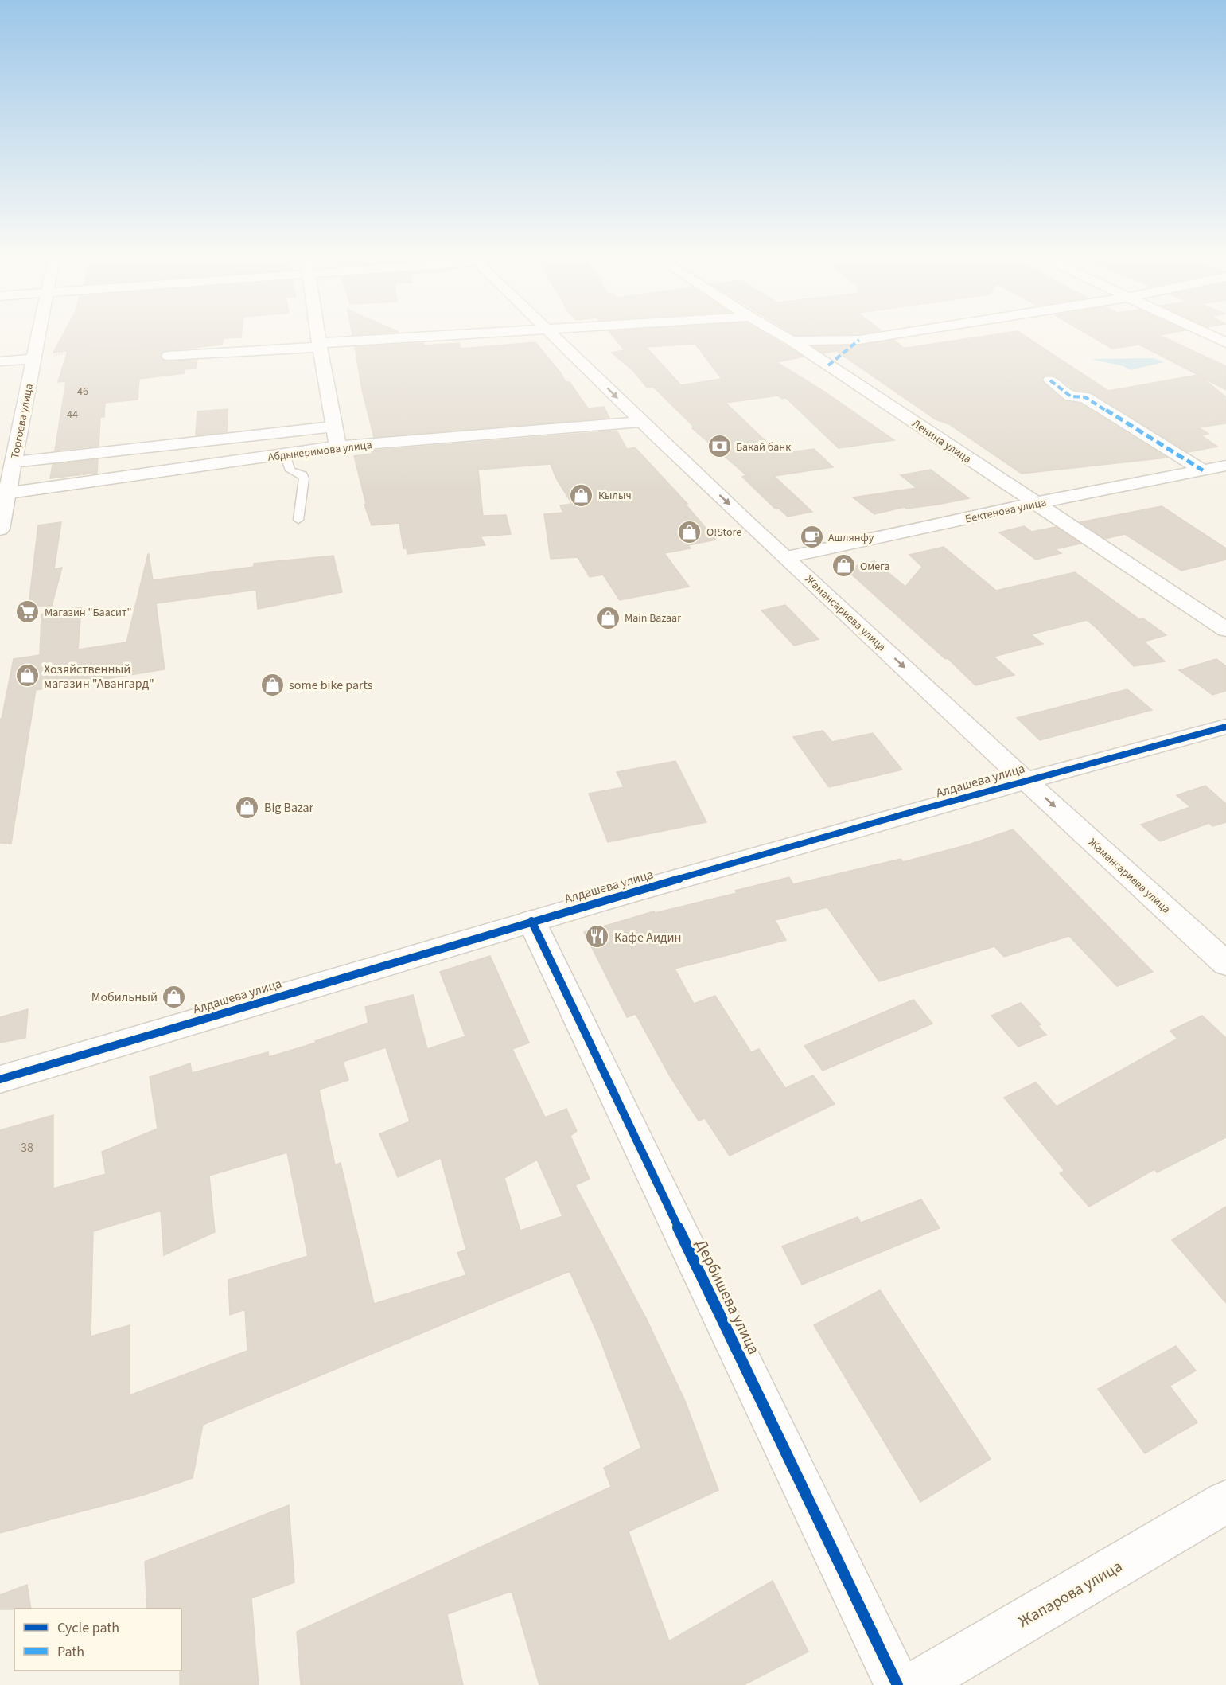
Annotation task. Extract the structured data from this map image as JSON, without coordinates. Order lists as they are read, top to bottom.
{
  "streets": {
    "street": [
      "Торгоева улица",
      "Ленина улица",
      "Абдыкеримова улица",
      "Бектенова улица",
      "Жамансариева улица",
      "Алдашева улица",
      "Дербишева улица",
      "Жапарова улица"
    ]
  },
  "crossings": [
    ["Торгоева улица", "Абдыкеримова улица"],
    ["Ленина улица", "Бектенова улица"],
    ["Абдыкеримова улица", "Жамансариева улица"],
    ["Бектенова улица", "Жамансариева улица"],
    ["Жамансариева улица", "Алдашева улица"],
    ["Алдашева улица", "Дербишева улица"]
  ],
  "one_way": ["Жамансариева улица"],
  "places": {
    "bank": ["Бакай банк"],
    "shop": [
      "Кылыч",
      "O!Store",
      "Омега",
      "Main Bazaar",
      "Хозяйственный магазин \"Авангард\"",
      "some bike parts",
      "Big Bazar",
      "Мобильный"
    ],
    "cafe": ["Ашлянфу"],
    "supermarket": ["Магазин \"Баасит\""],
    "restaurant": ["Кафе Аидин"]
  },
  "house_numbers": ["46", "44", "38"],
  "legend": ["Cycle path", "Path"]
}
